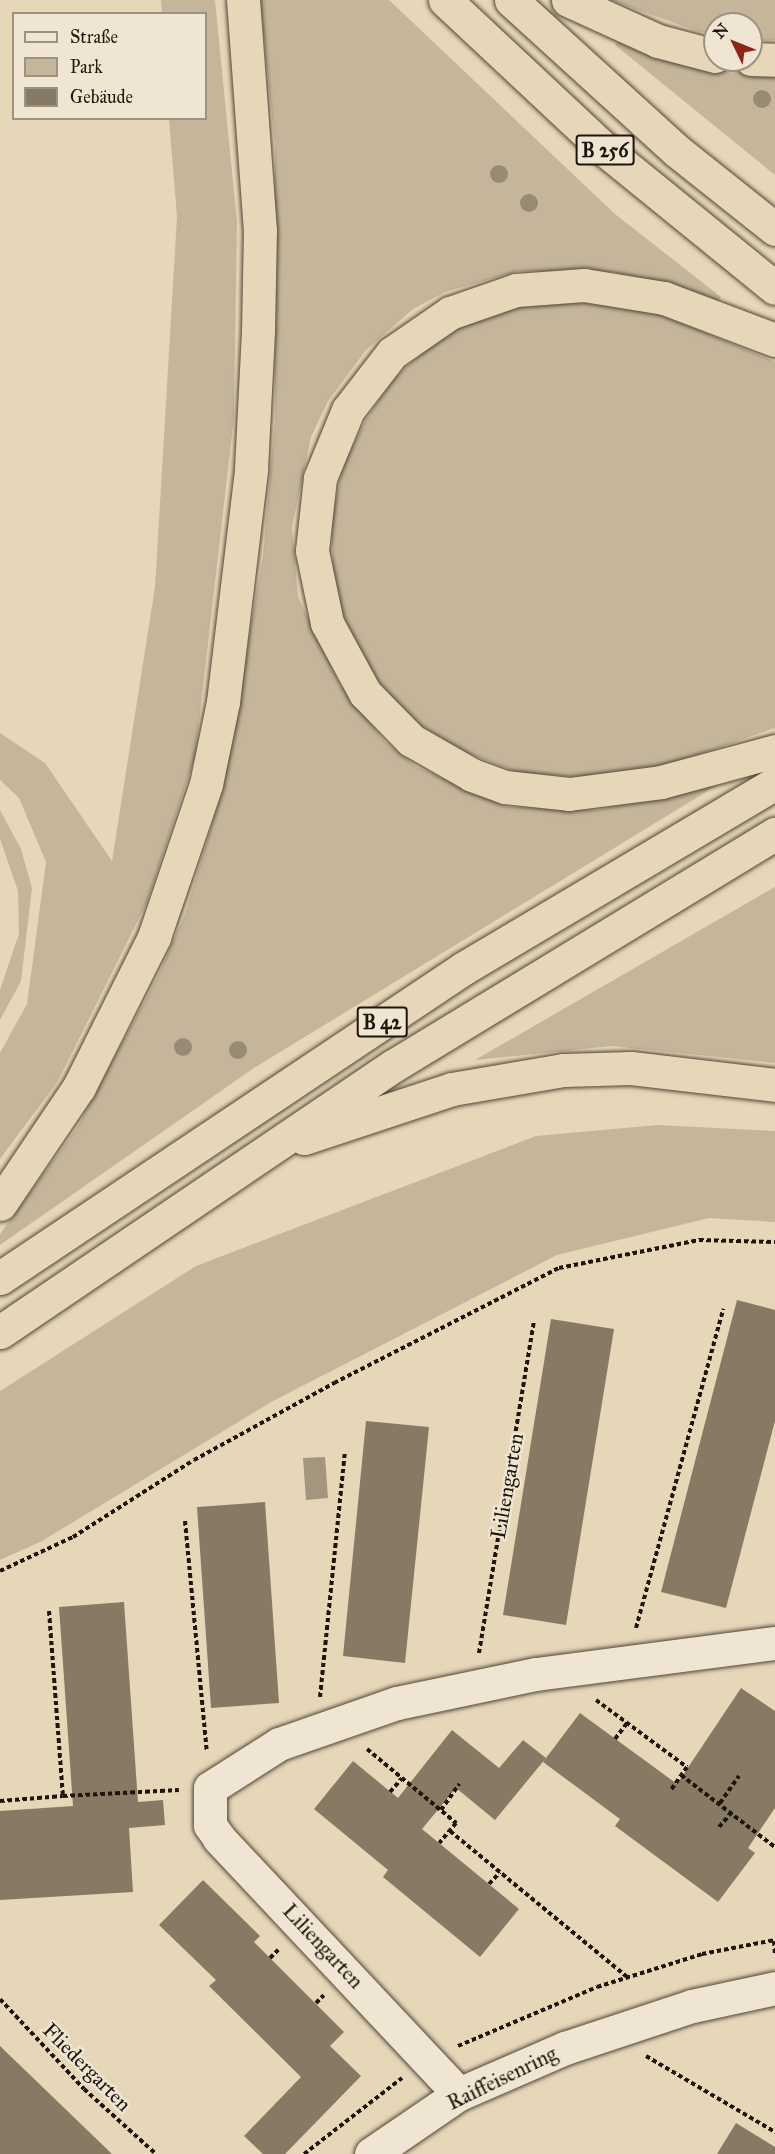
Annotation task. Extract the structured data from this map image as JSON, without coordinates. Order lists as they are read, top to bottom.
{
  "streets": {
    "highway": ["B 256", "B 42"],
    "street": ["Liliengarten", "Raiffeisenring"],
    "path": ["Fliedergarten"]
  },
  "crossings": [
    ["Liliengarten", "Raiffeisenring"]
  ],
  "legend": ["Straße", "Park", "Gebäude"],
  "north": "top left"
}
